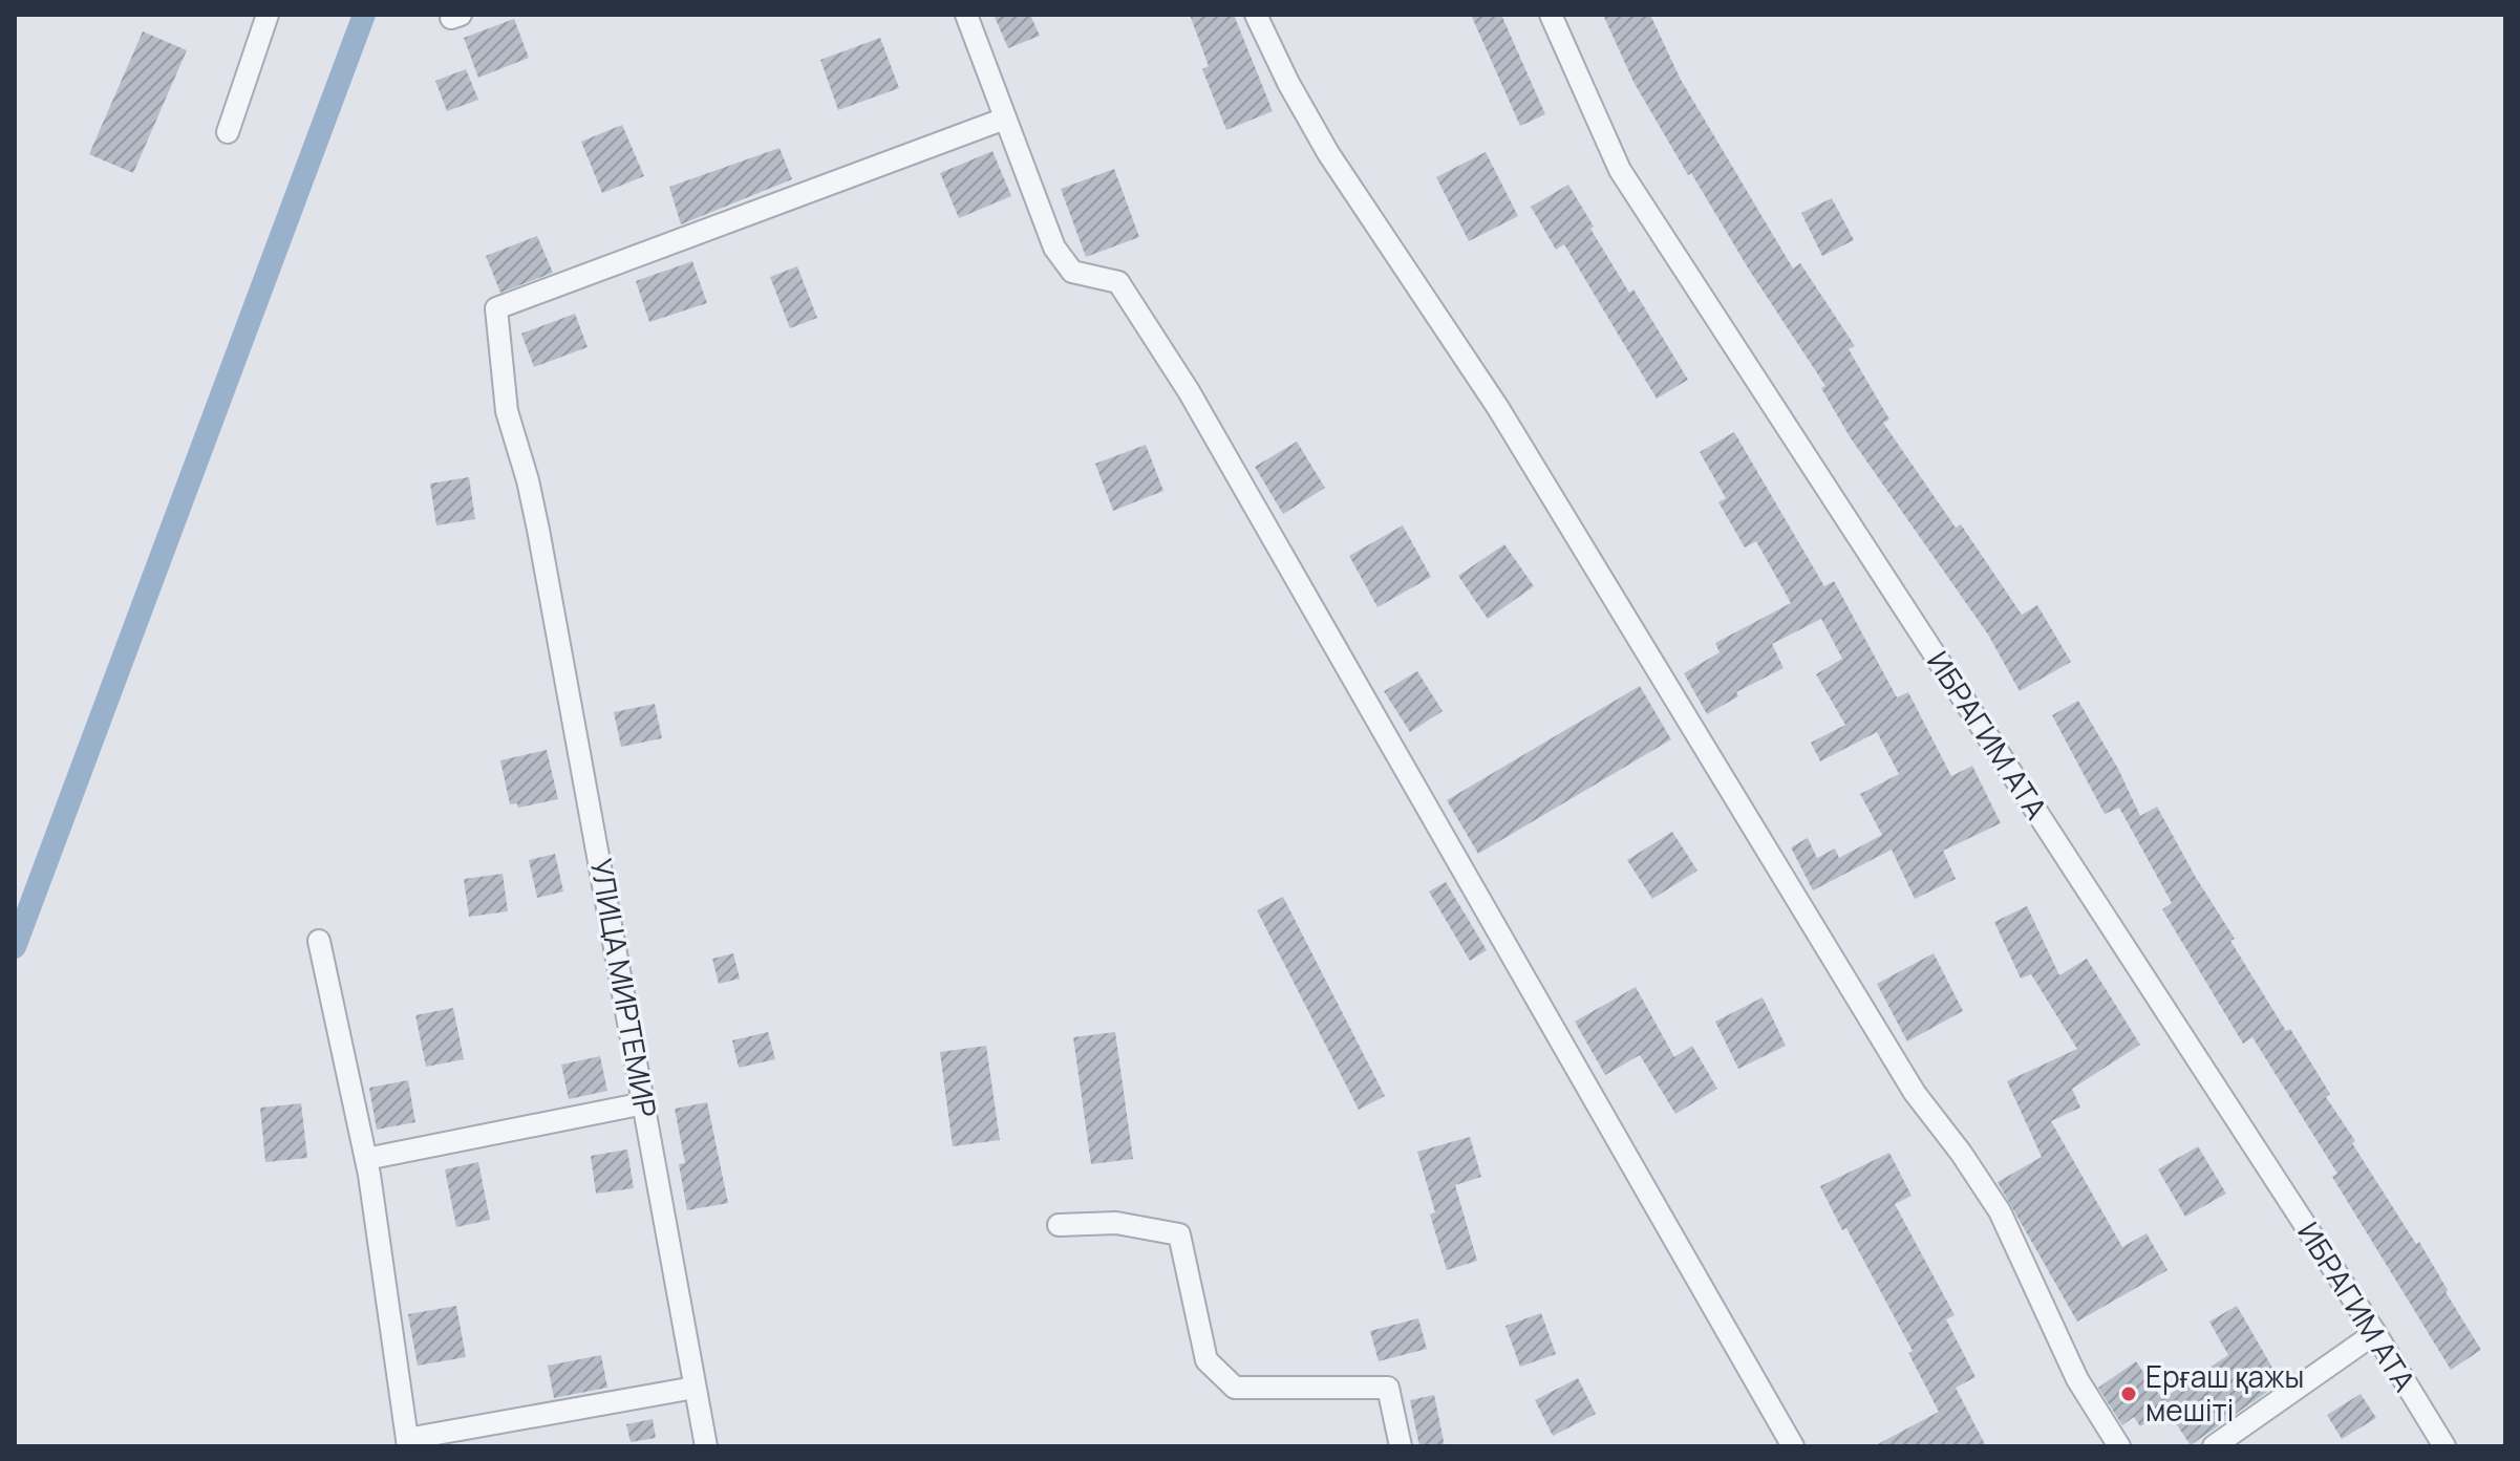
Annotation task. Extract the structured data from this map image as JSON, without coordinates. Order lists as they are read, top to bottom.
{
  "streets": {
    "street": ["ИБРАГИМ АТА", "УЛИЦА МИРТЕМИР"]
  },
  "places": ["Ерғаш қажы мешіті"]
}
